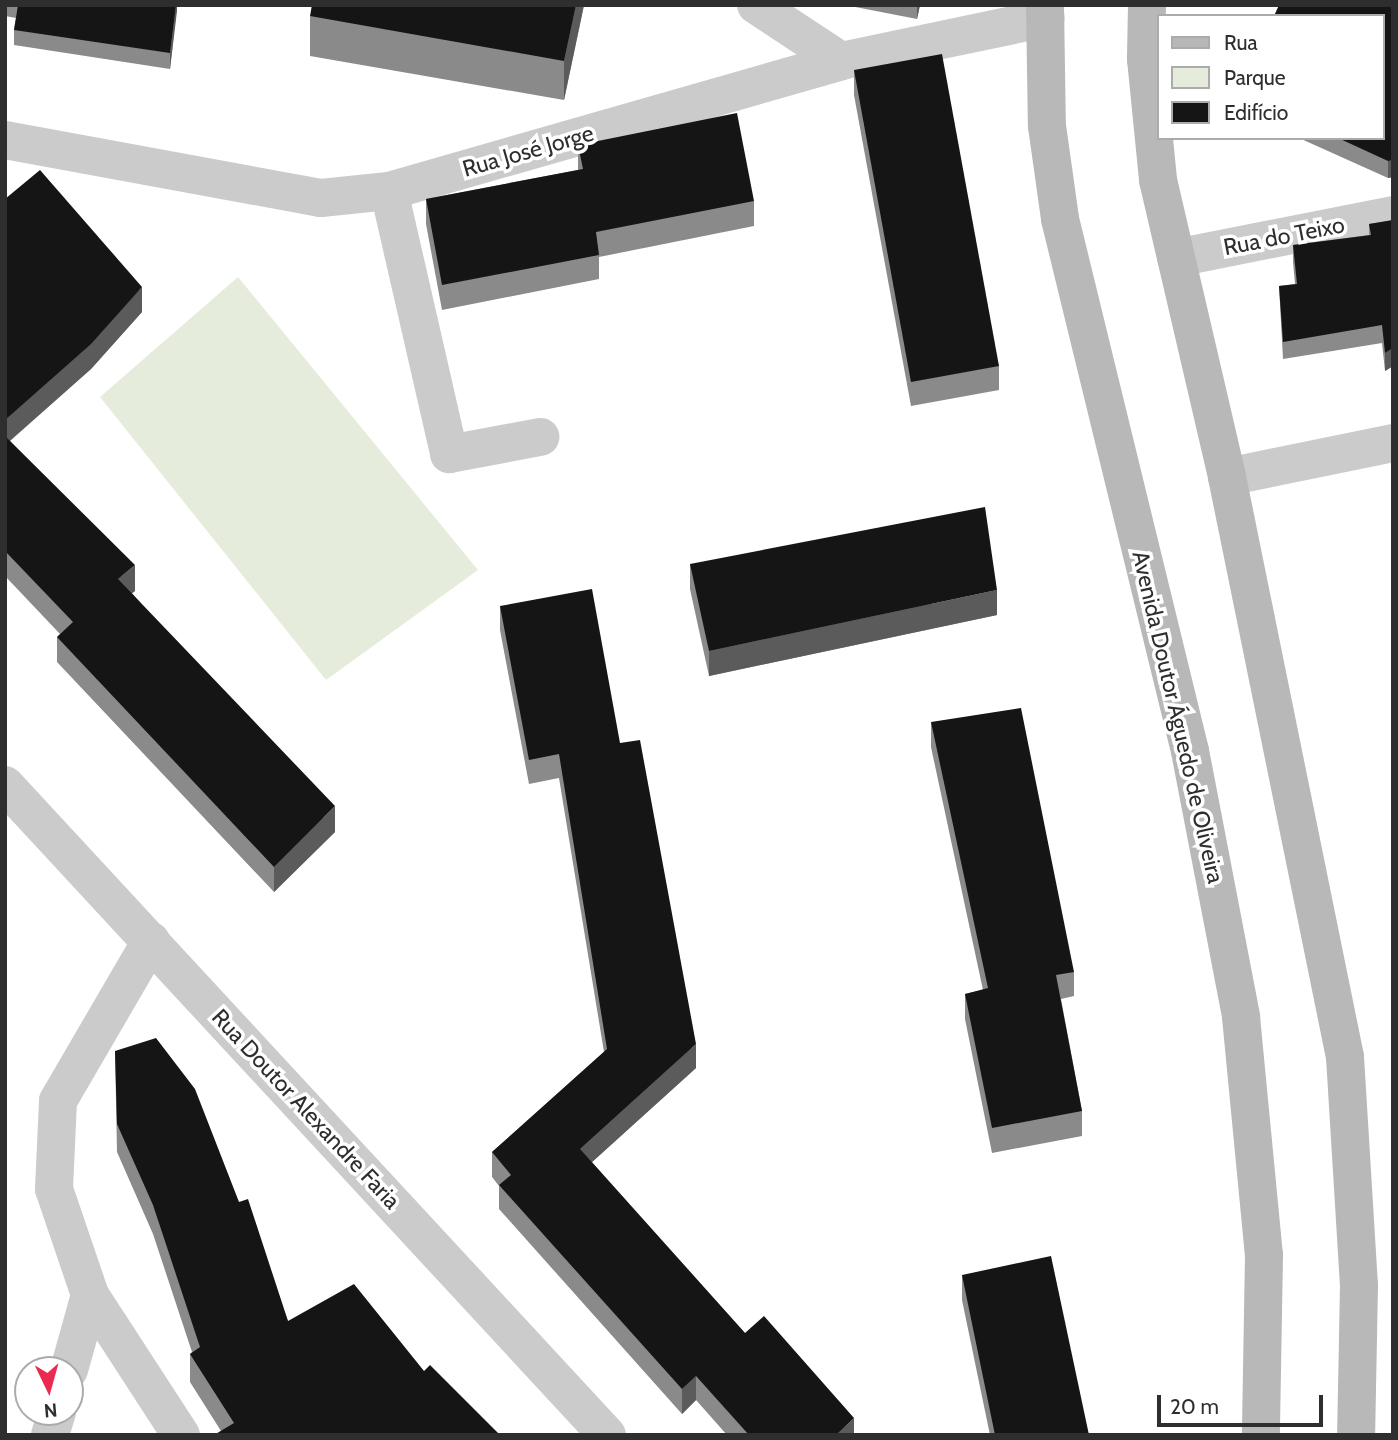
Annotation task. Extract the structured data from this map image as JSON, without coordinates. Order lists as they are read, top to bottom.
{
  "streets": {
    "street": [
      "Rua José Jorge",
      "Rua do Teixo",
      "Avenida Doutor Águedo de Oliveira",
      "Rua Doutor Alexandre Faria"
    ]
  },
  "crossings": [
    ["Rua José Jorge", "Avenida Doutor Águedo de Oliveira"]
  ],
  "legend": ["Rua", "Parque", "Edifício"],
  "scale_bar": "20 m",
  "north": "bottom"
}
